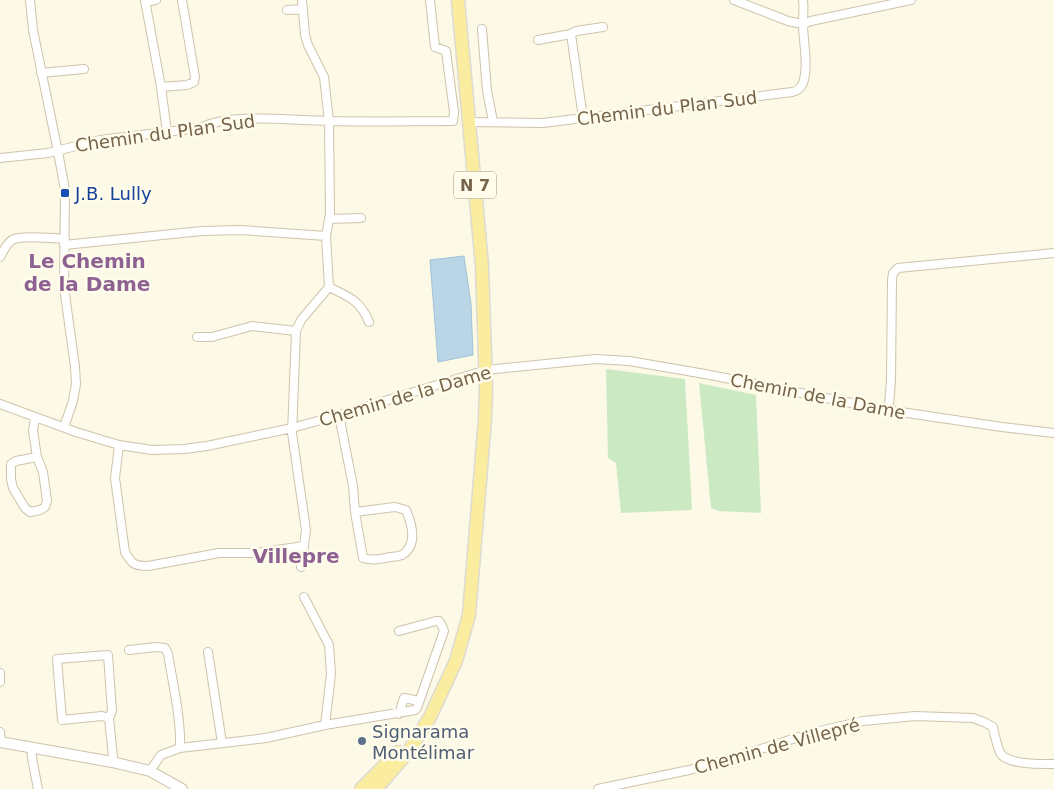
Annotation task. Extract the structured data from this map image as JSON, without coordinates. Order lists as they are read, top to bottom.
{
  "streets": {
    "main road": ["N 7"],
    "street": ["Chemin du Plan Sud", "Chemin de la Dame", "Chemin de Villepré"]
  },
  "crossings": [
    ["Chemin du Plan Sud", "N 7"],
    ["N 7", "Chemin de la Dame"]
  ],
  "districts": ["Le Chemin de la Dame", "Villepre"],
  "places": {
    "transit": ["J.B. Lully"],
    "other": ["Signarama Montélimar"]
  }
}
